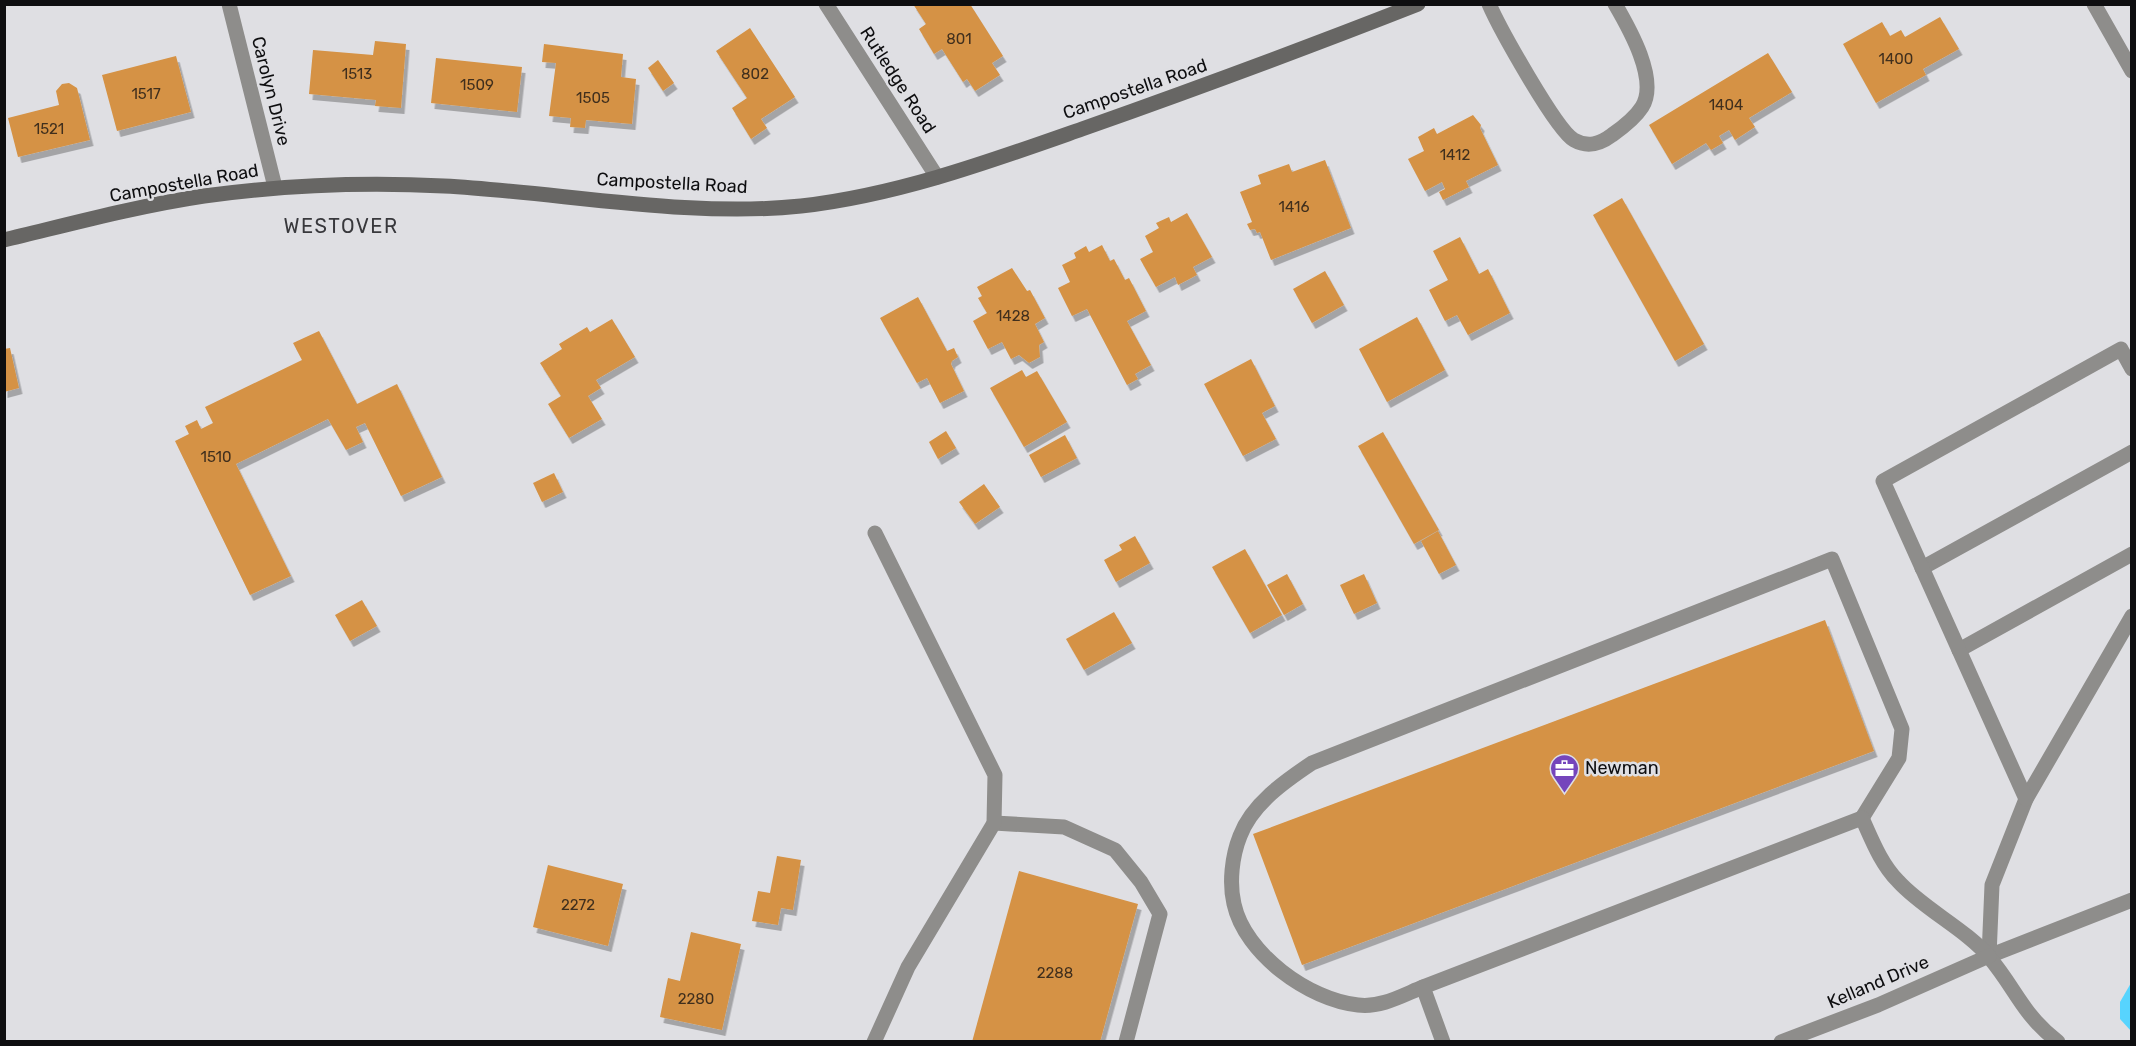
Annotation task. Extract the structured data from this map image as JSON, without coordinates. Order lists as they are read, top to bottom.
{
  "streets": {
    "main road": ["Campostella Road"],
    "street": ["Rutledge Road", "Carolyn Drive", "Kelland Drive"]
  },
  "crossings": [
    ["Rutledge Road", "Campostella Road"],
    ["Campostella Road", "Carolyn Drive"]
  ],
  "districts": ["WESTOVER"],
  "places": {
    "office": ["Newman"]
  },
  "house_numbers": [
    "801",
    "1400",
    "1513",
    "802",
    "1509",
    "1517",
    "1505",
    "1404",
    "1521",
    "1412",
    "1416",
    "1428",
    "1510",
    "2272",
    "2288",
    "2280"
  ]
}
